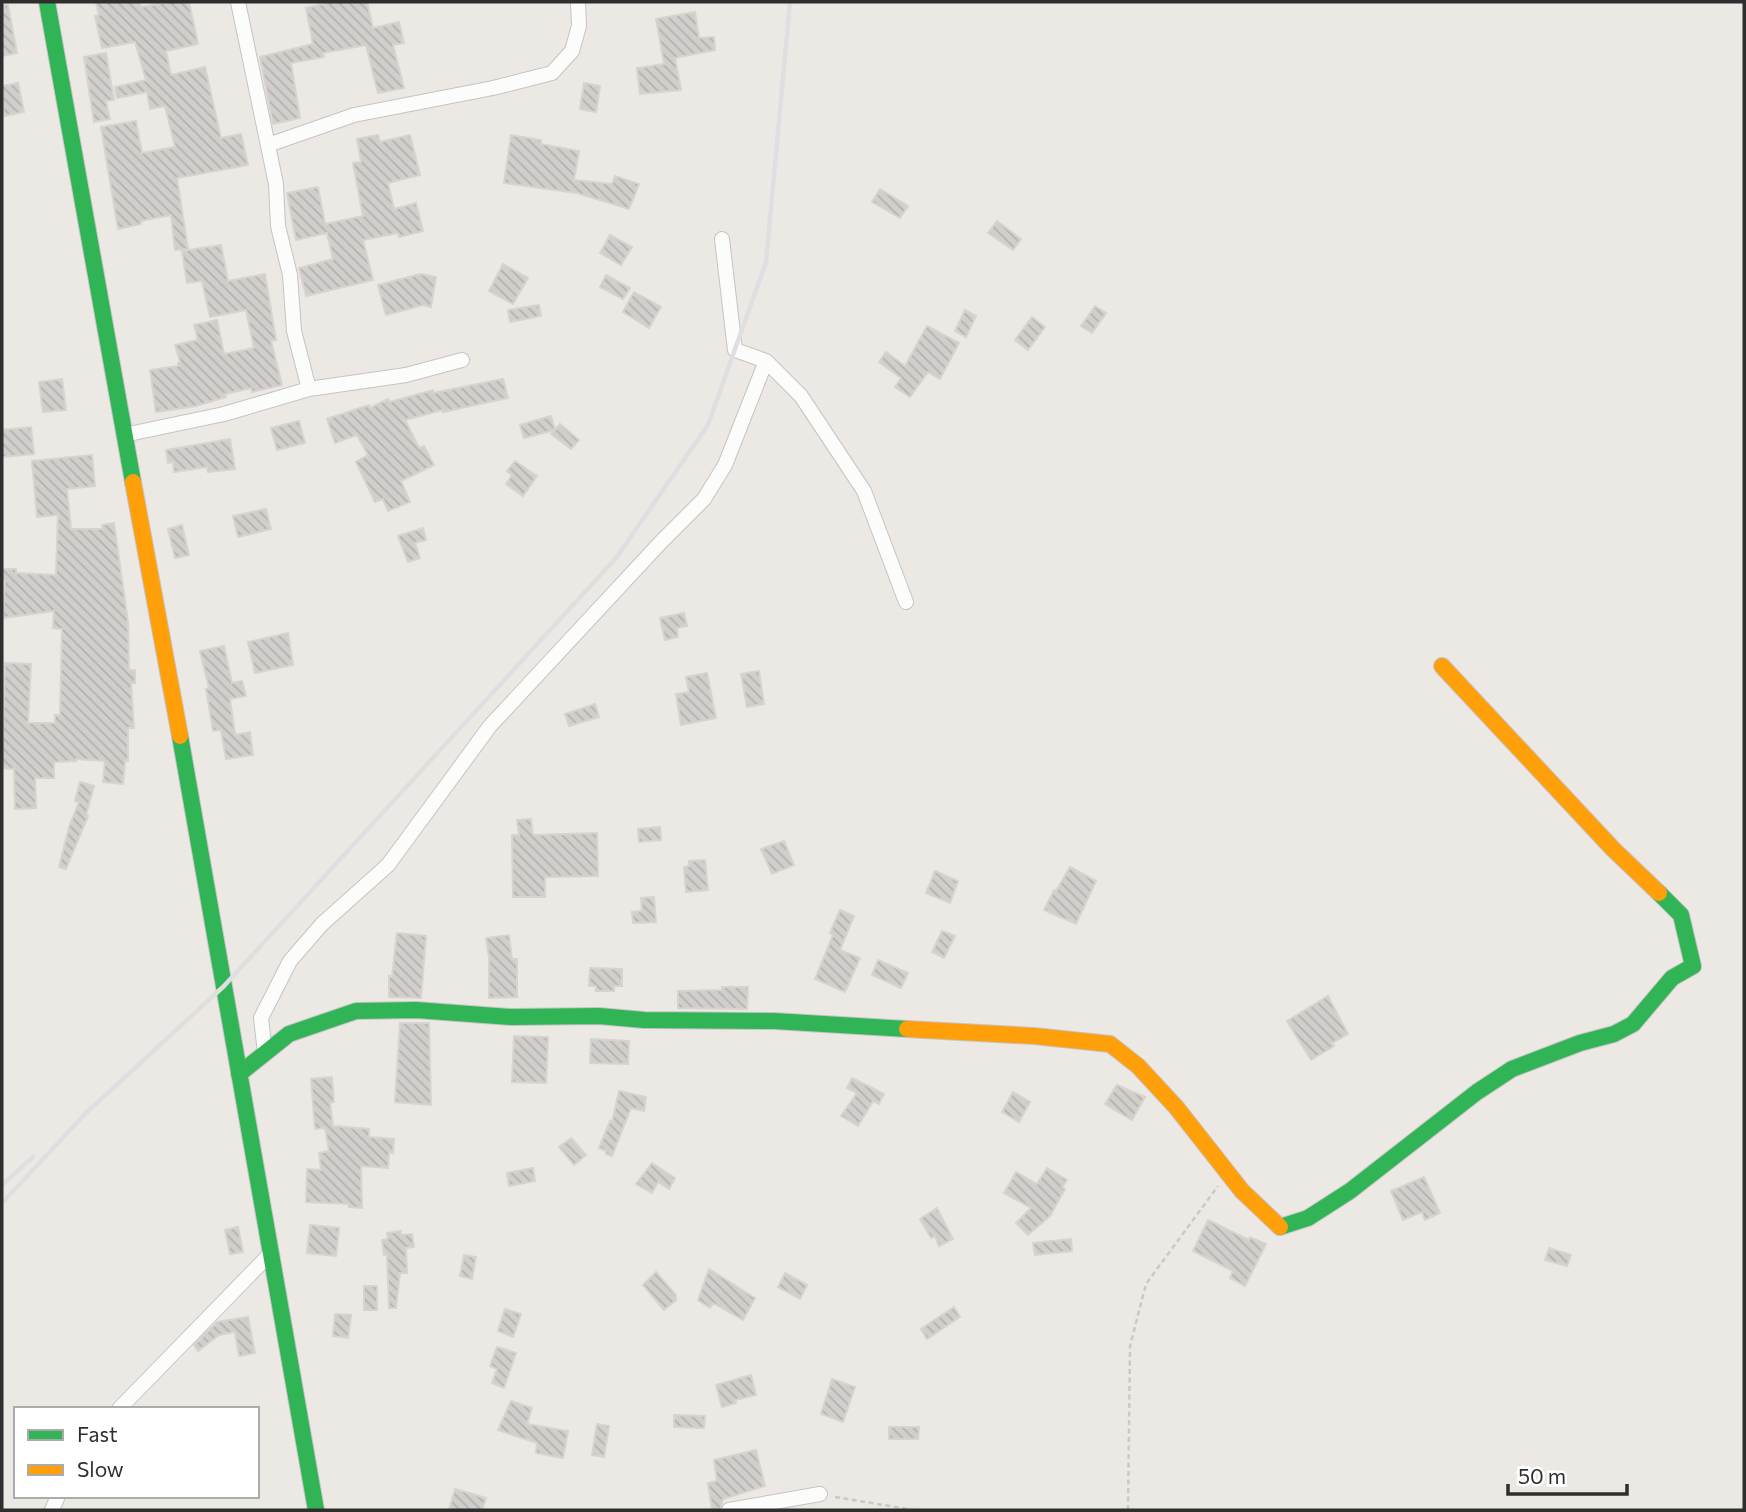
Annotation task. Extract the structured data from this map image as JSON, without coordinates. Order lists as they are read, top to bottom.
{
  "legend": ["Fast", "Slow"],
  "scale_bar": "50 m"
}
